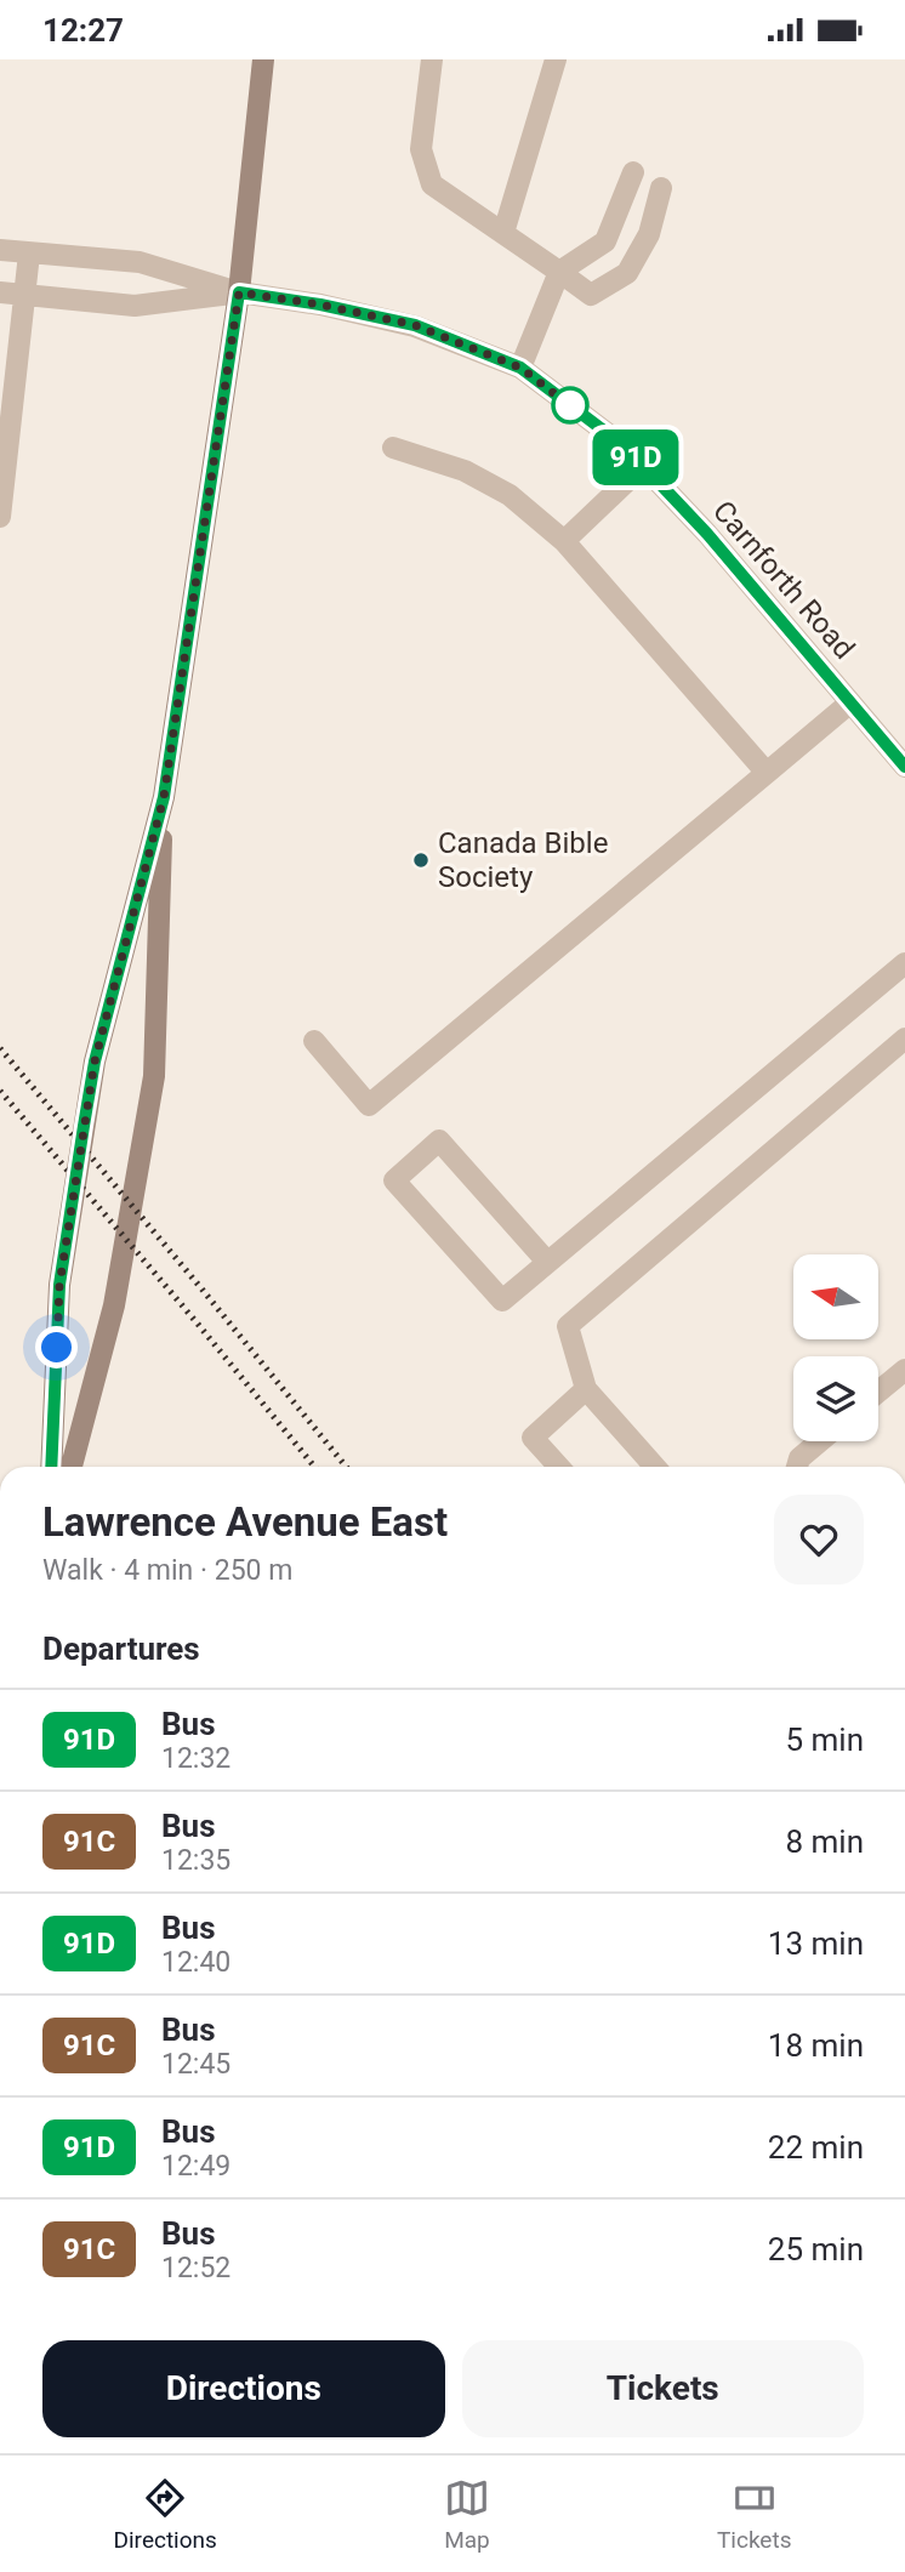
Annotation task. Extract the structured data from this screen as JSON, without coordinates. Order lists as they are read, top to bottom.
{
  "streets": {
    "street": ["Carnforth Road"]
  },
  "places": ["Canada Bible Society"],
  "lines": ["bus line 91D"],
  "north": "left",
  "page": {
    "status": "12:27",
    "on_map": "91D",
    "heading": [
      ["Lawrence Avenue East", "Walk · 4 min · 250 m"],
      "Departures"
    ],
    "list": [
      {
        "mark": "91D",
        "name": "Bus",
        "note": "12:32",
        "value": "5 min"
      },
      {
        "mark": "91C",
        "name": "Bus",
        "note": "12:35",
        "value": "8 min"
      },
      {
        "mark": "91D",
        "name": "Bus",
        "note": "12:40",
        "value": "13 min"
      },
      {
        "mark": "91C",
        "name": "Bus",
        "note": "12:45",
        "value": "18 min"
      },
      {
        "mark": "91D",
        "name": "Bus",
        "note": "12:49",
        "value": "22 min"
      },
      {
        "mark": "91C",
        "name": "Bus",
        "note": "12:52",
        "value": "25 min"
      }
    ],
    "buttons": ["Directions", "Tickets"],
    "tabs": ["Directions", "Map", "Tickets"]
  }
}
